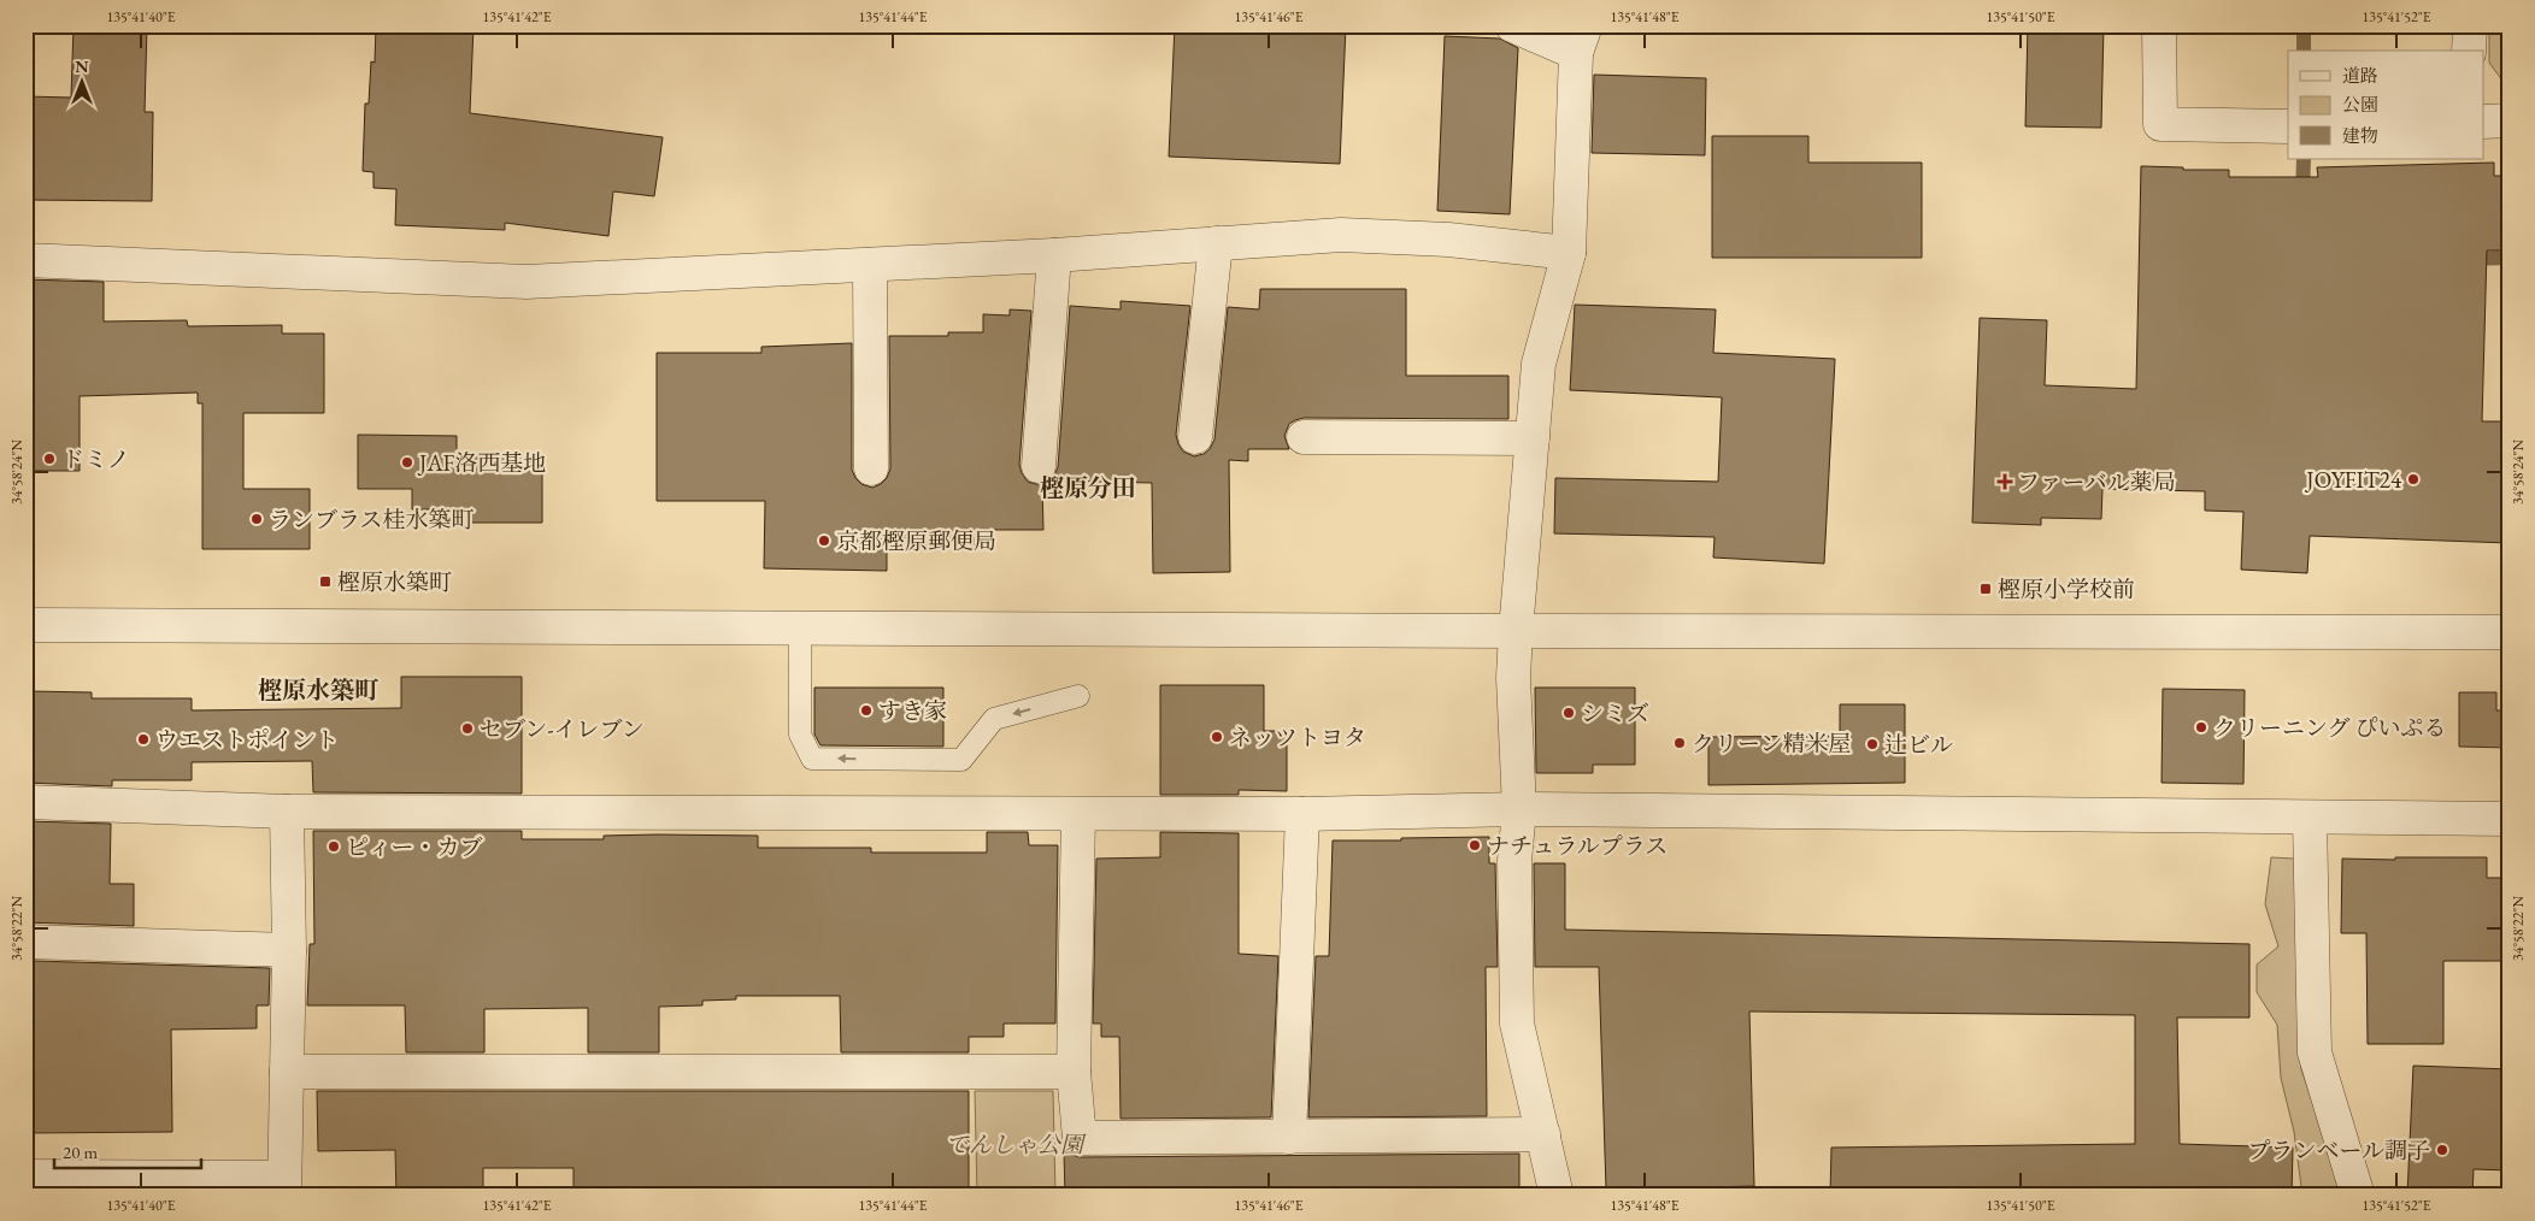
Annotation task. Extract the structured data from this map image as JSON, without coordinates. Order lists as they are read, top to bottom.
{
  "districts": ["樫原分田", "樫原水築町"],
  "parks": ["でんしゃ公園"],
  "places": {
    "other": [
      "ドミノ",
      "JAF洛西基地",
      "JOYFIT24",
      "ランブラス桂水築町",
      "京都樫原郵便局",
      "すき家",
      "シミズ",
      "クリーニング ぴいぷる",
      "セブン-イレブン",
      "ネッツトヨタ",
      "ウエストポイント",
      "クリーン精米屋",
      "辻ビル",
      "ナチュラルプラス",
      "ピィー・カブ",
      "プランベール調子"
    ],
    "health": ["ファーバル薬局"],
    "transit": ["樫原水築町", "樫原小学校前"]
  },
  "legend": ["道路", "公園", "建物"],
  "scale_bar": "20 m",
  "north": "top",
  "coordinates": [
    "135°41'40\"E",
    "135°41'42\"E",
    "135°41'44\"E",
    "135°41'46\"E",
    "135°41'48\"E",
    "135°41'50\"E",
    "135°41'52\"E",
    "34°58'24\"N",
    "34°58'22\"N"
  ]
}
